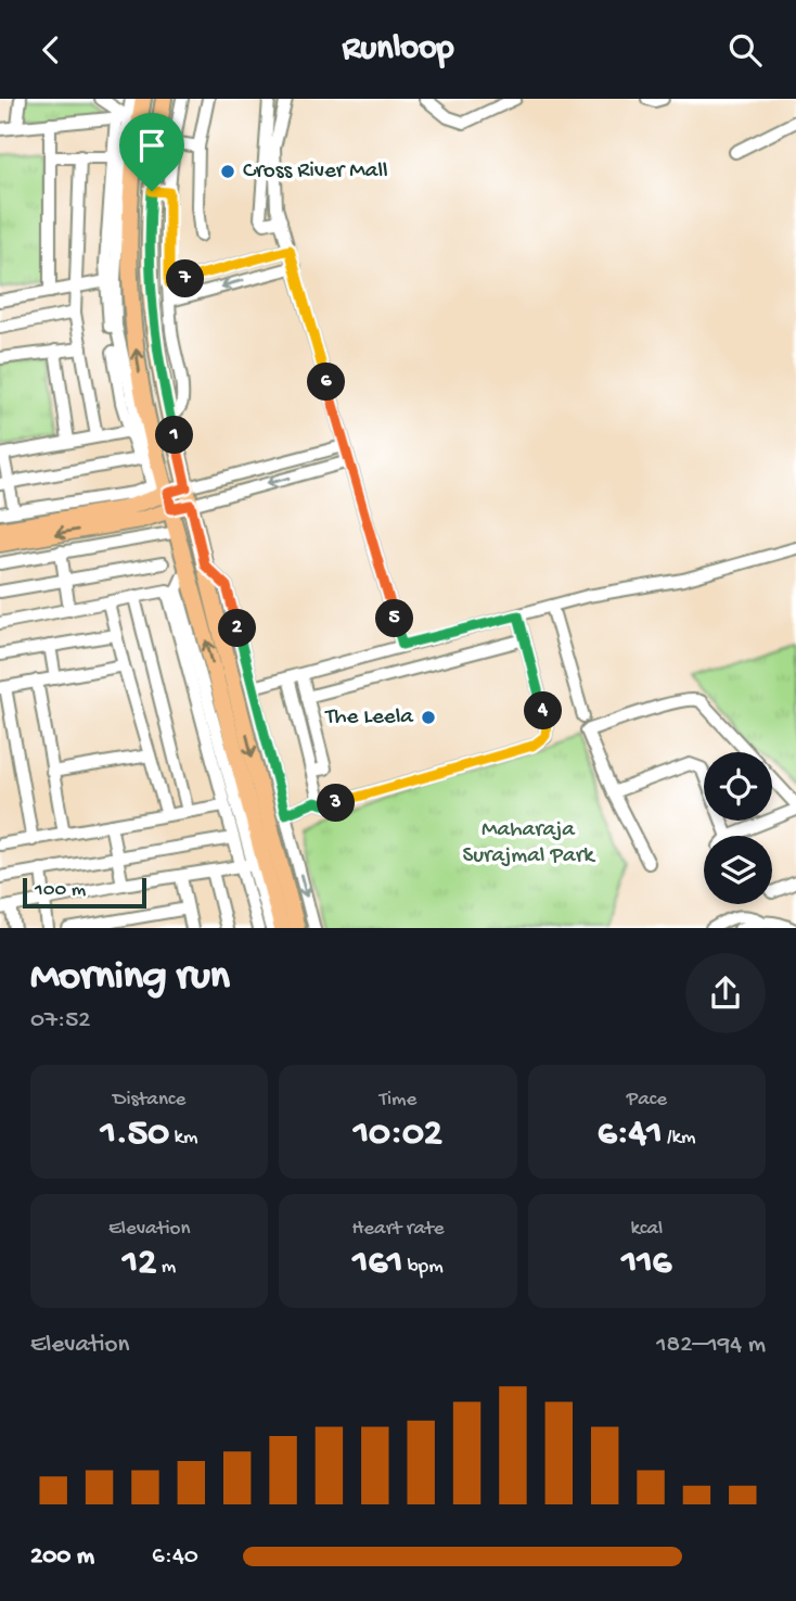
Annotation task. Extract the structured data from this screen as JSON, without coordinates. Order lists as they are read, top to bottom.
{
  "parks": ["Maharaja Surajmal Park"],
  "places": ["Cross River Mall", "The Leela"],
  "scale_bar": "100 m",
  "page": {
    "header": "Runloop",
    "pins": [
      "7",
      "6",
      "1",
      "5",
      "2",
      "4",
      "3"
    ],
    "scale": "100 m",
    "heading": ["Morning run", "07:52"],
    "stats": [
      ["Distance", "1.50 km"],
      ["Time", "10:02"],
      ["Pace", "6:41 /km"],
      ["Elevation", "12 m"],
      ["Heart rate", "161 bpm"],
      ["kcal", "116"]
    ],
    "chart": ["Elevation", "182–194 m"],
    "list": [
      {
        "name": "200 m",
        "note": "6:40"
      }
    ]
  }
}
